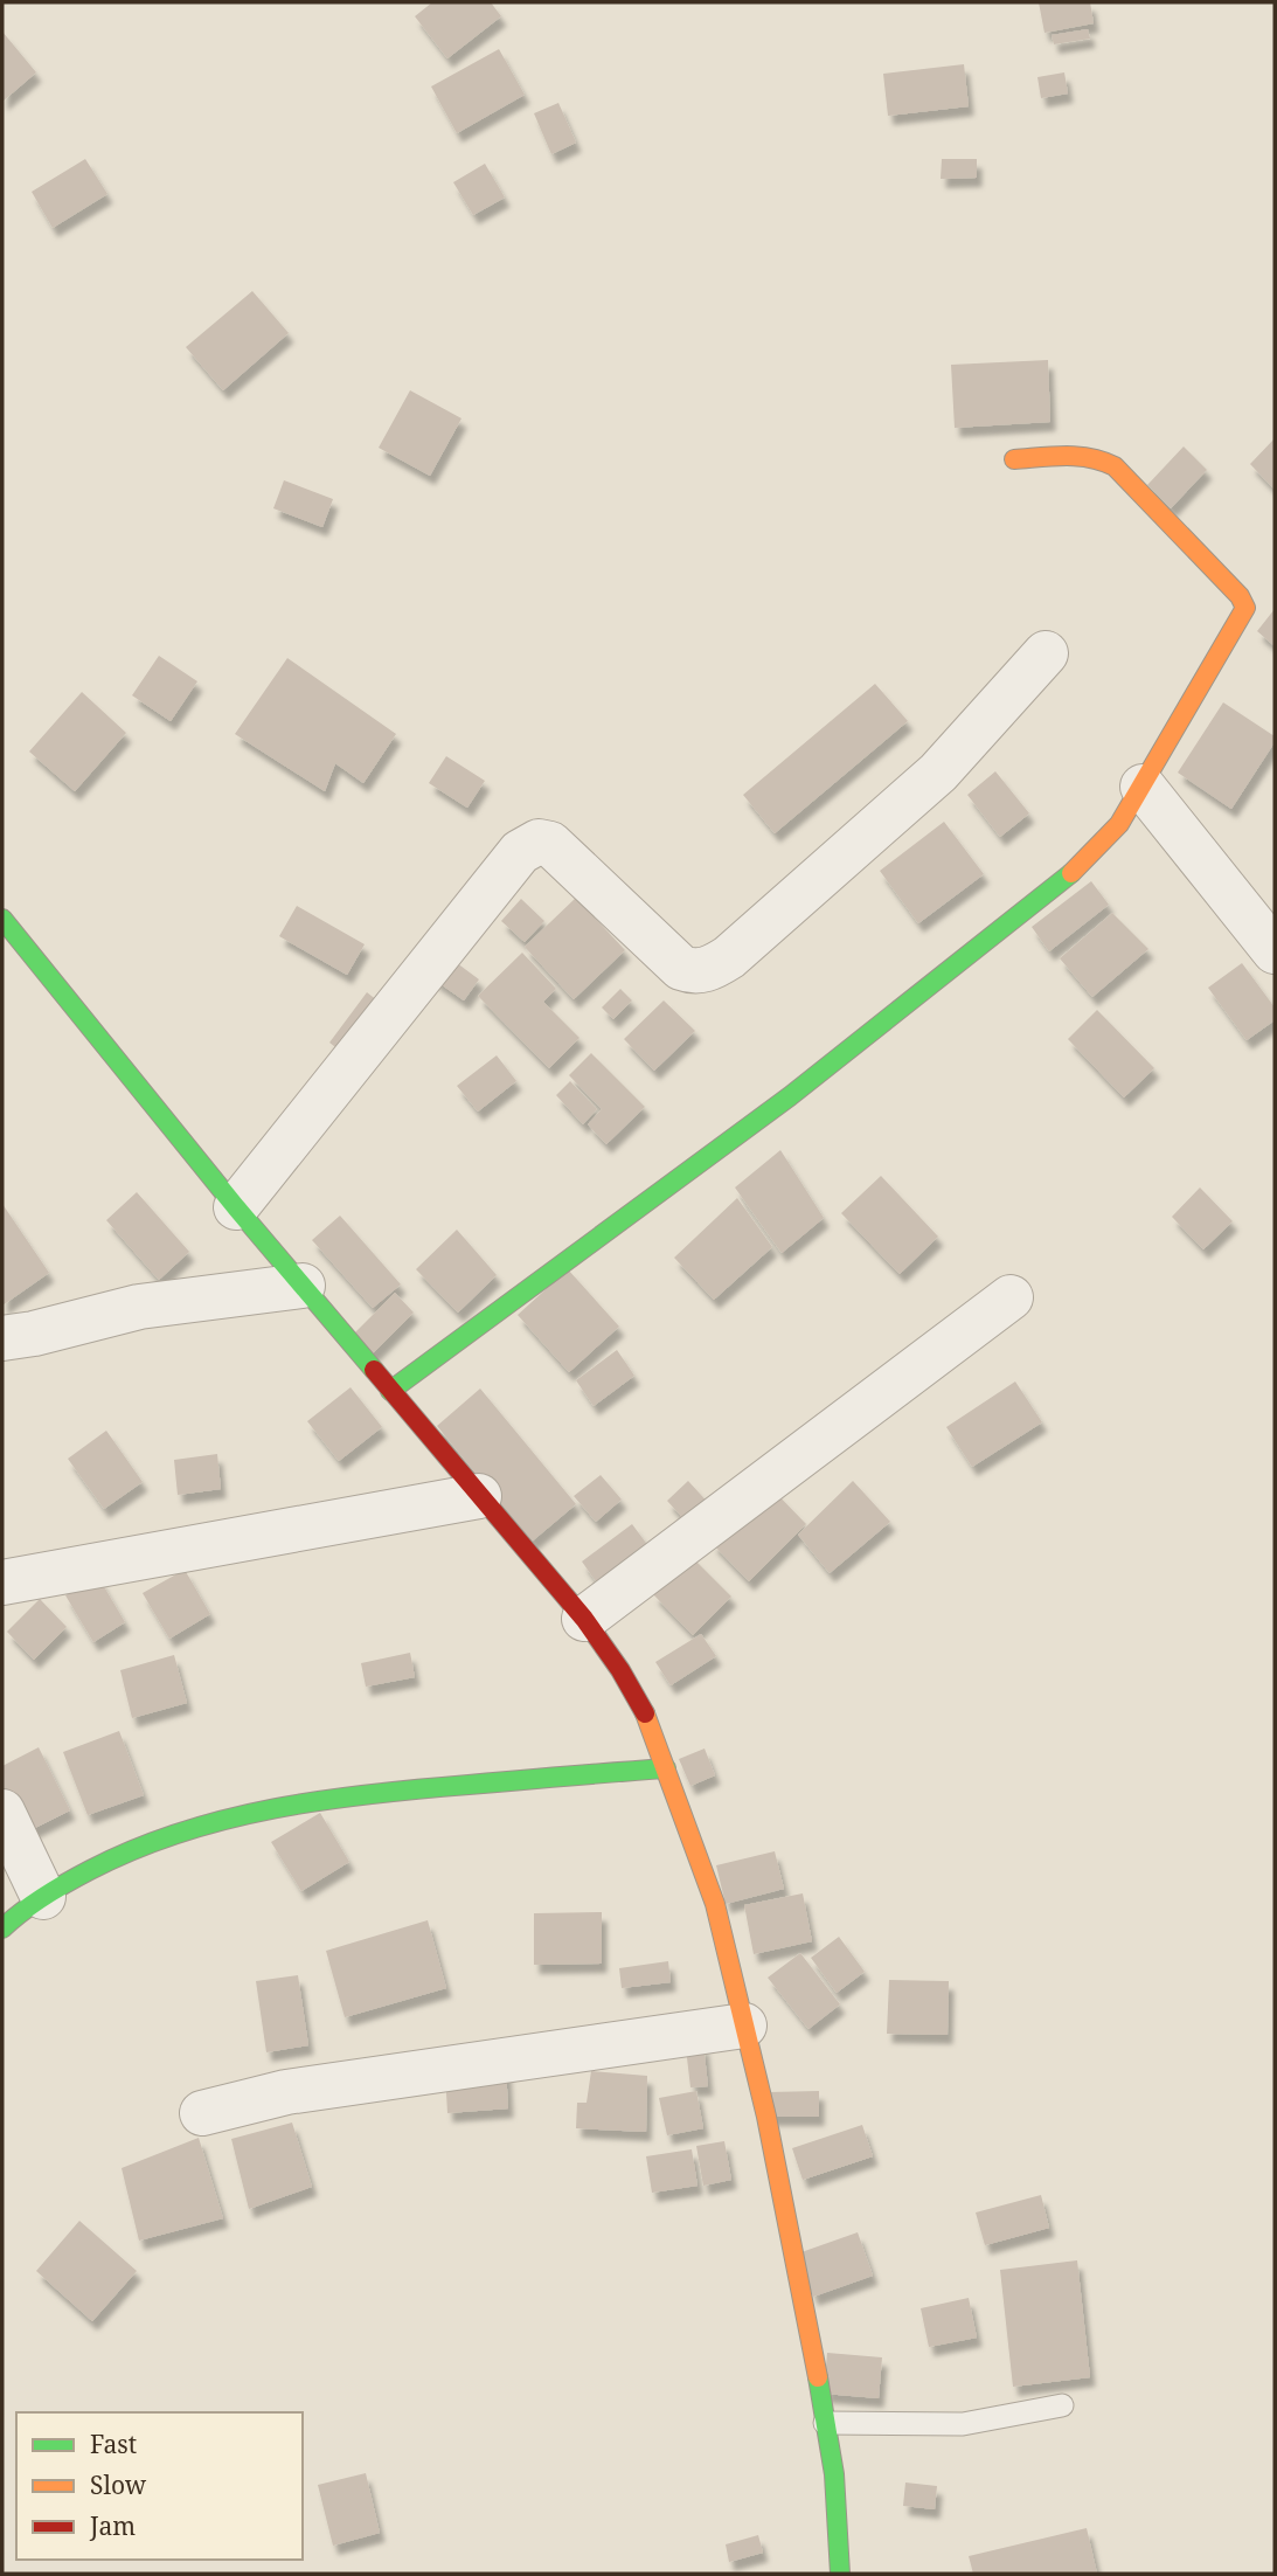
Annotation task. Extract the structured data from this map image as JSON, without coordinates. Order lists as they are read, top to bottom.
{
  "legend": ["Fast", "Slow", "Jam"]
}
